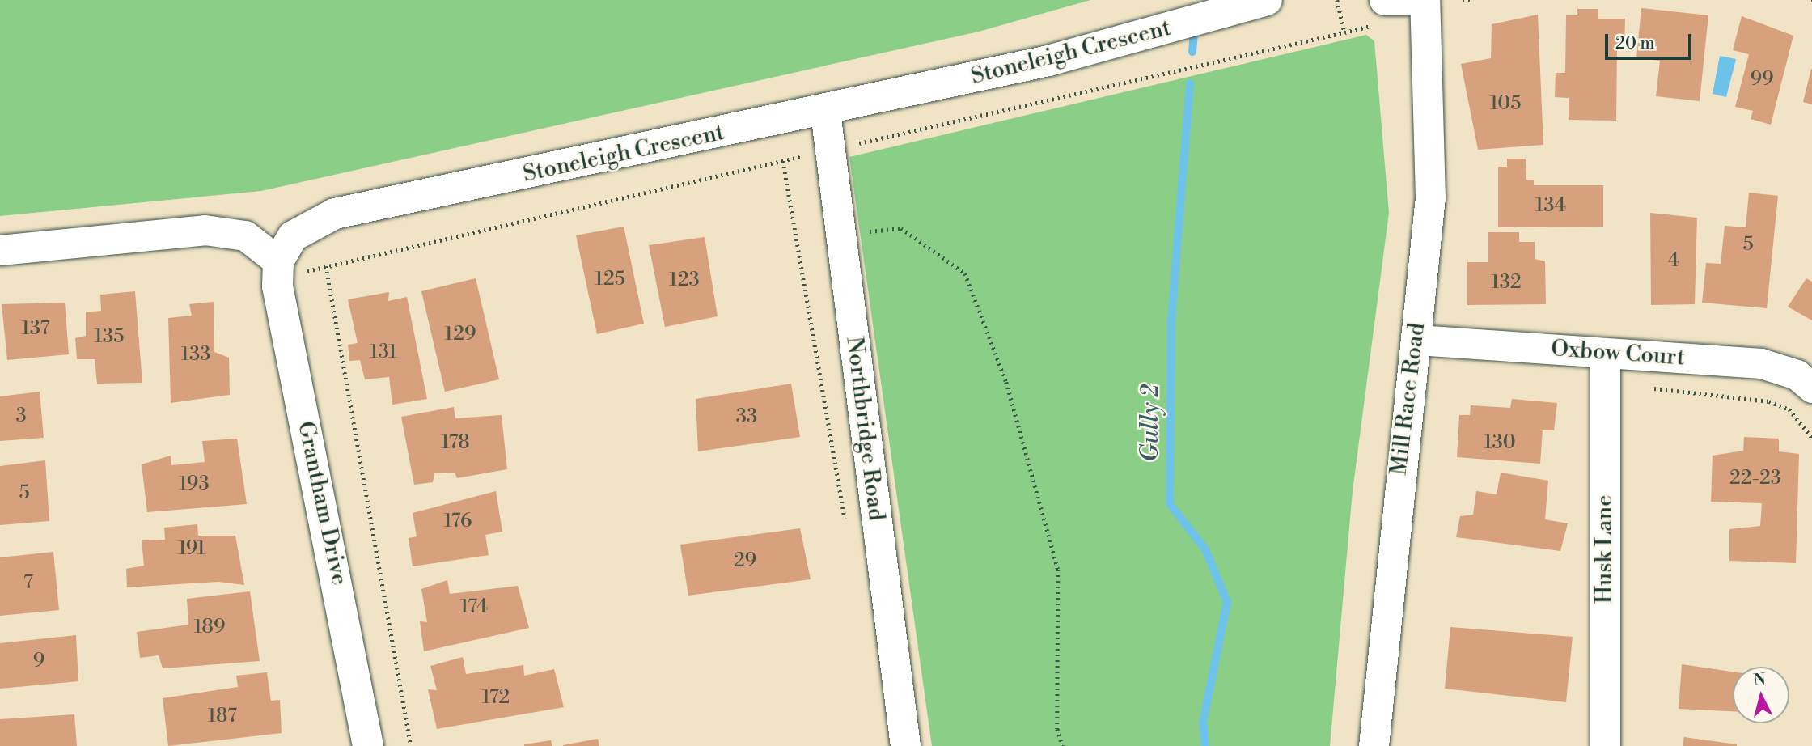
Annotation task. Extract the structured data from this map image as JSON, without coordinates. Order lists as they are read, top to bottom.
{
  "streets": {
    "street": [
      "Stoneleigh Crescent",
      "Oxbow Court",
      "Mill Race Road",
      "Northbridge Road",
      "Grantham Drive",
      "Husk Lane"
    ]
  },
  "crossings": [
    ["Stoneleigh Crescent", "Northbridge Road"],
    ["Stoneleigh Crescent", "Grantham Drive"],
    ["Oxbow Court", "Mill Race Road"],
    ["Oxbow Court", "Husk Lane"]
  ],
  "water": ["Gully 2"],
  "house_numbers": [
    "99",
    "105",
    "134",
    "5",
    "4",
    "125",
    "123",
    "132",
    "137",
    "129",
    "135",
    "131",
    "133",
    "3",
    "33",
    "178",
    "130",
    "22-23",
    "193",
    "5",
    "176",
    "191",
    "29",
    "7",
    "174",
    "189",
    "9",
    "172",
    "187"
  ],
  "scale_bar": "20 m",
  "north": "top"
}
